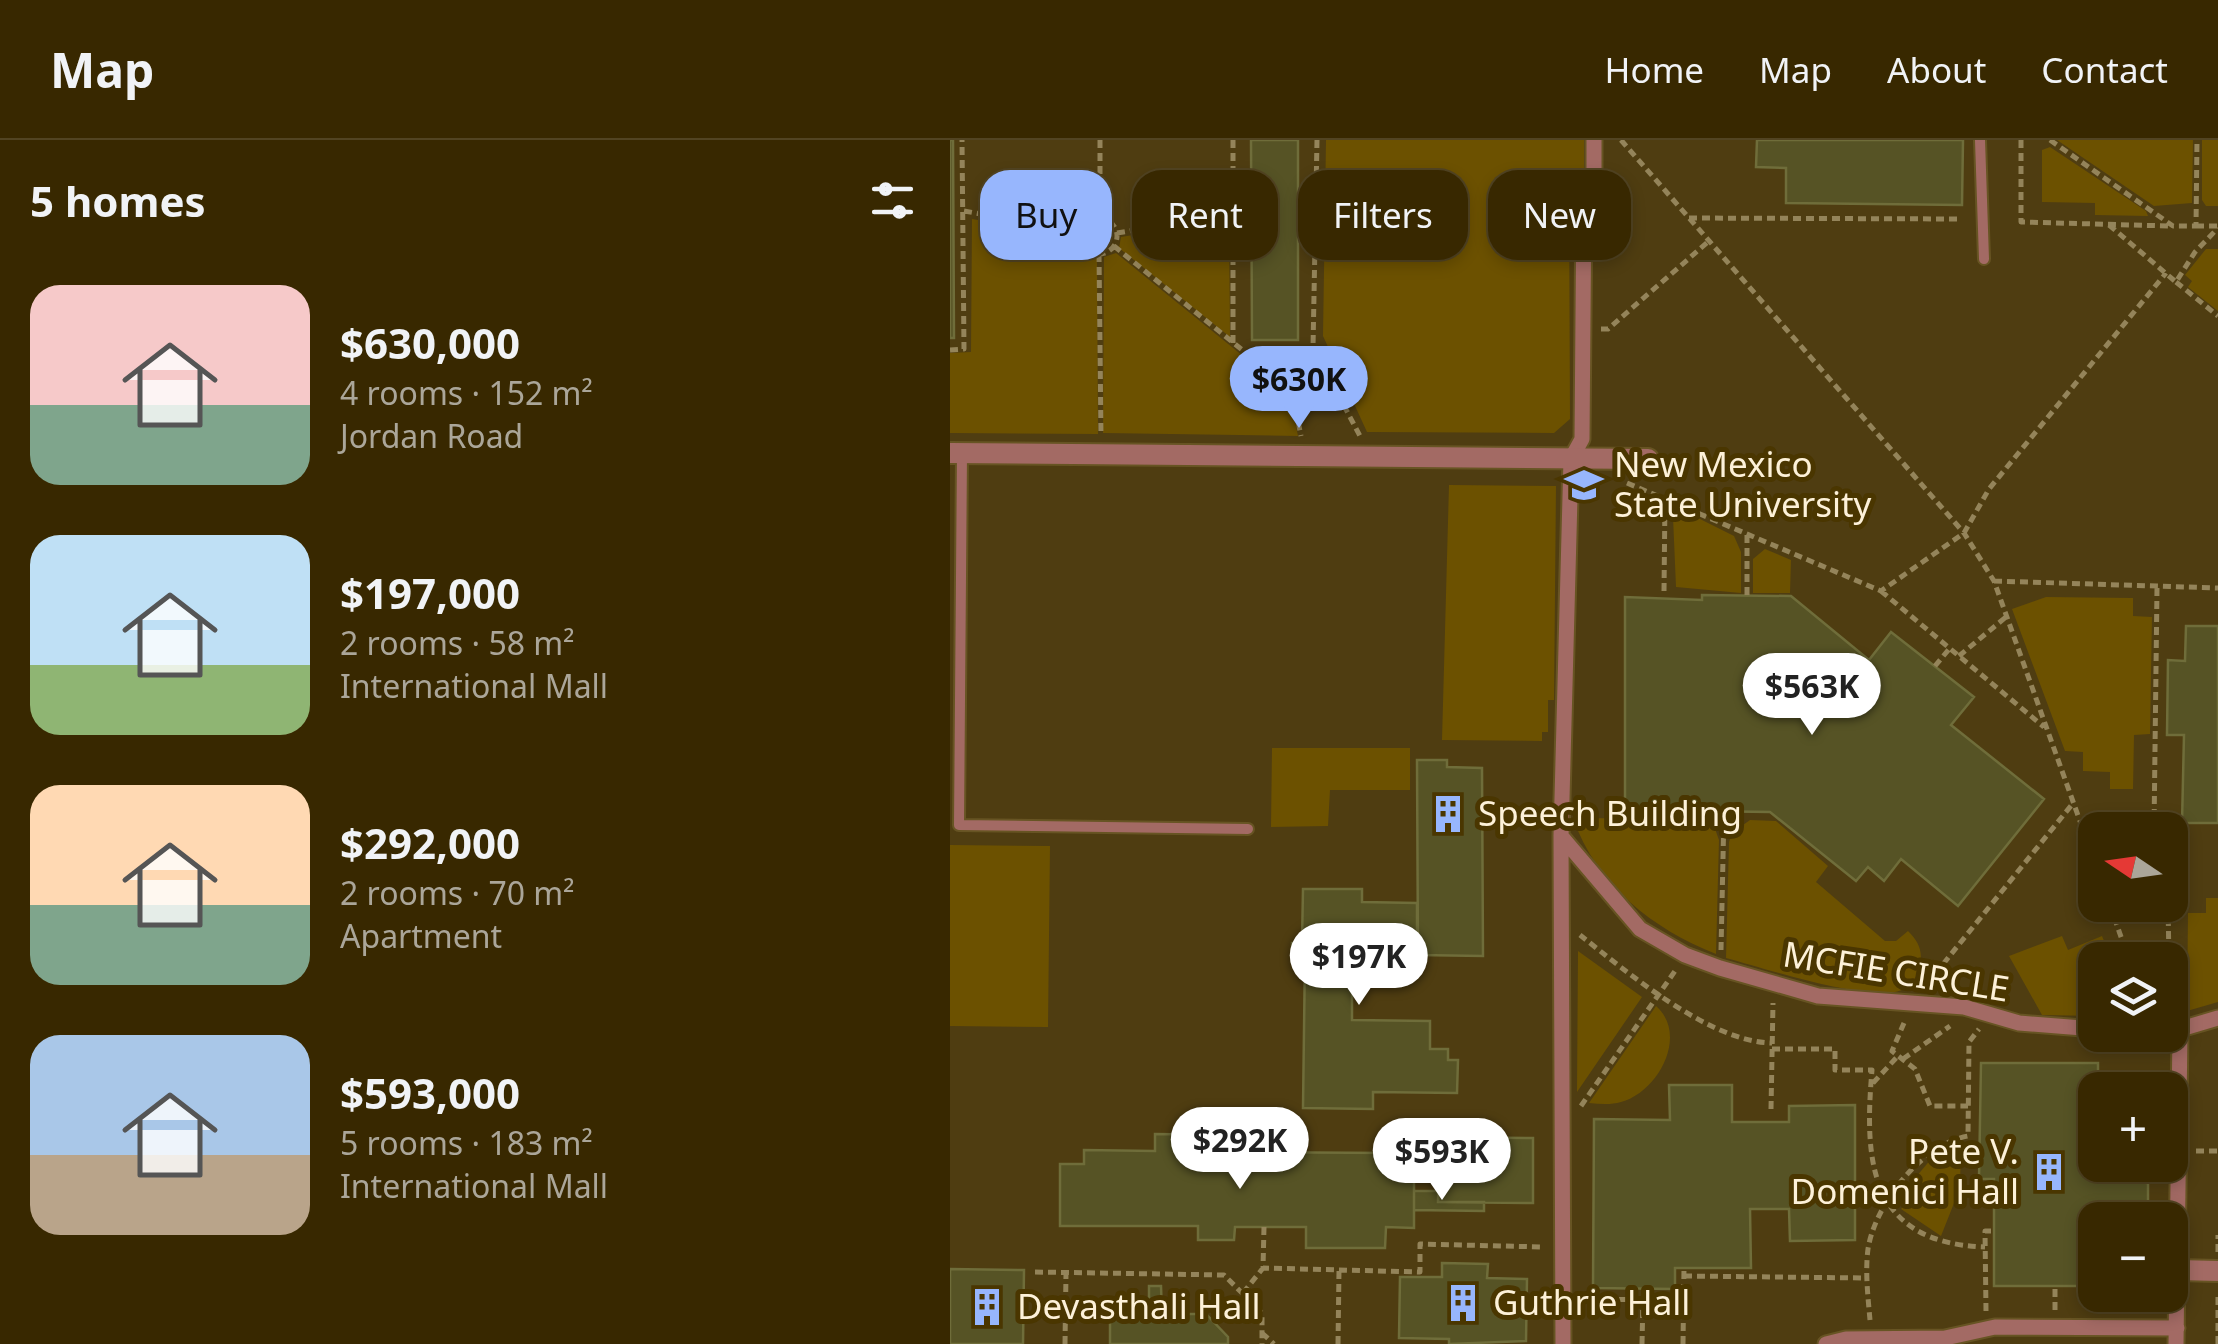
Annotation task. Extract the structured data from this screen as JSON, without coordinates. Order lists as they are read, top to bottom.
{
  "streets": {
    "street": ["MCFIE CIRCLE"]
  },
  "places": {
    "school or university": ["New Mexico State University"],
    "building": [
      "Speech Building",
      "Pete V. Domenici Hall",
      "Guthrie Hall",
      "Devasthali Hall"
    ]
  },
  "north": "left",
  "page": {
    "header": "Map",
    "nav": [
      "Home",
      "Map",
      "About",
      "Contact"
    ],
    "heading": "5 homes",
    "chip": [
      "Buy",
      "Rent",
      "Filters",
      "New"
    ],
    "list": [
      {
        "name": "$630,000",
        "note": "4 rooms · 152 m² · Jordan Road"
      },
      {
        "name": "$197,000",
        "note": "2 rooms · 58 m² · International Mall"
      },
      {
        "name": "$292,000",
        "note": "2 rooms · 70 m² · Apartment"
      },
      {
        "name": "$593,000",
        "note": "5 rooms · 183 m² · International Mall"
      }
    ],
    "price": [
      "$630K",
      "$563K",
      "$197K",
      "$292K",
      "$593K"
    ],
    "map_buttons": ["+", "−"]
  }
}
